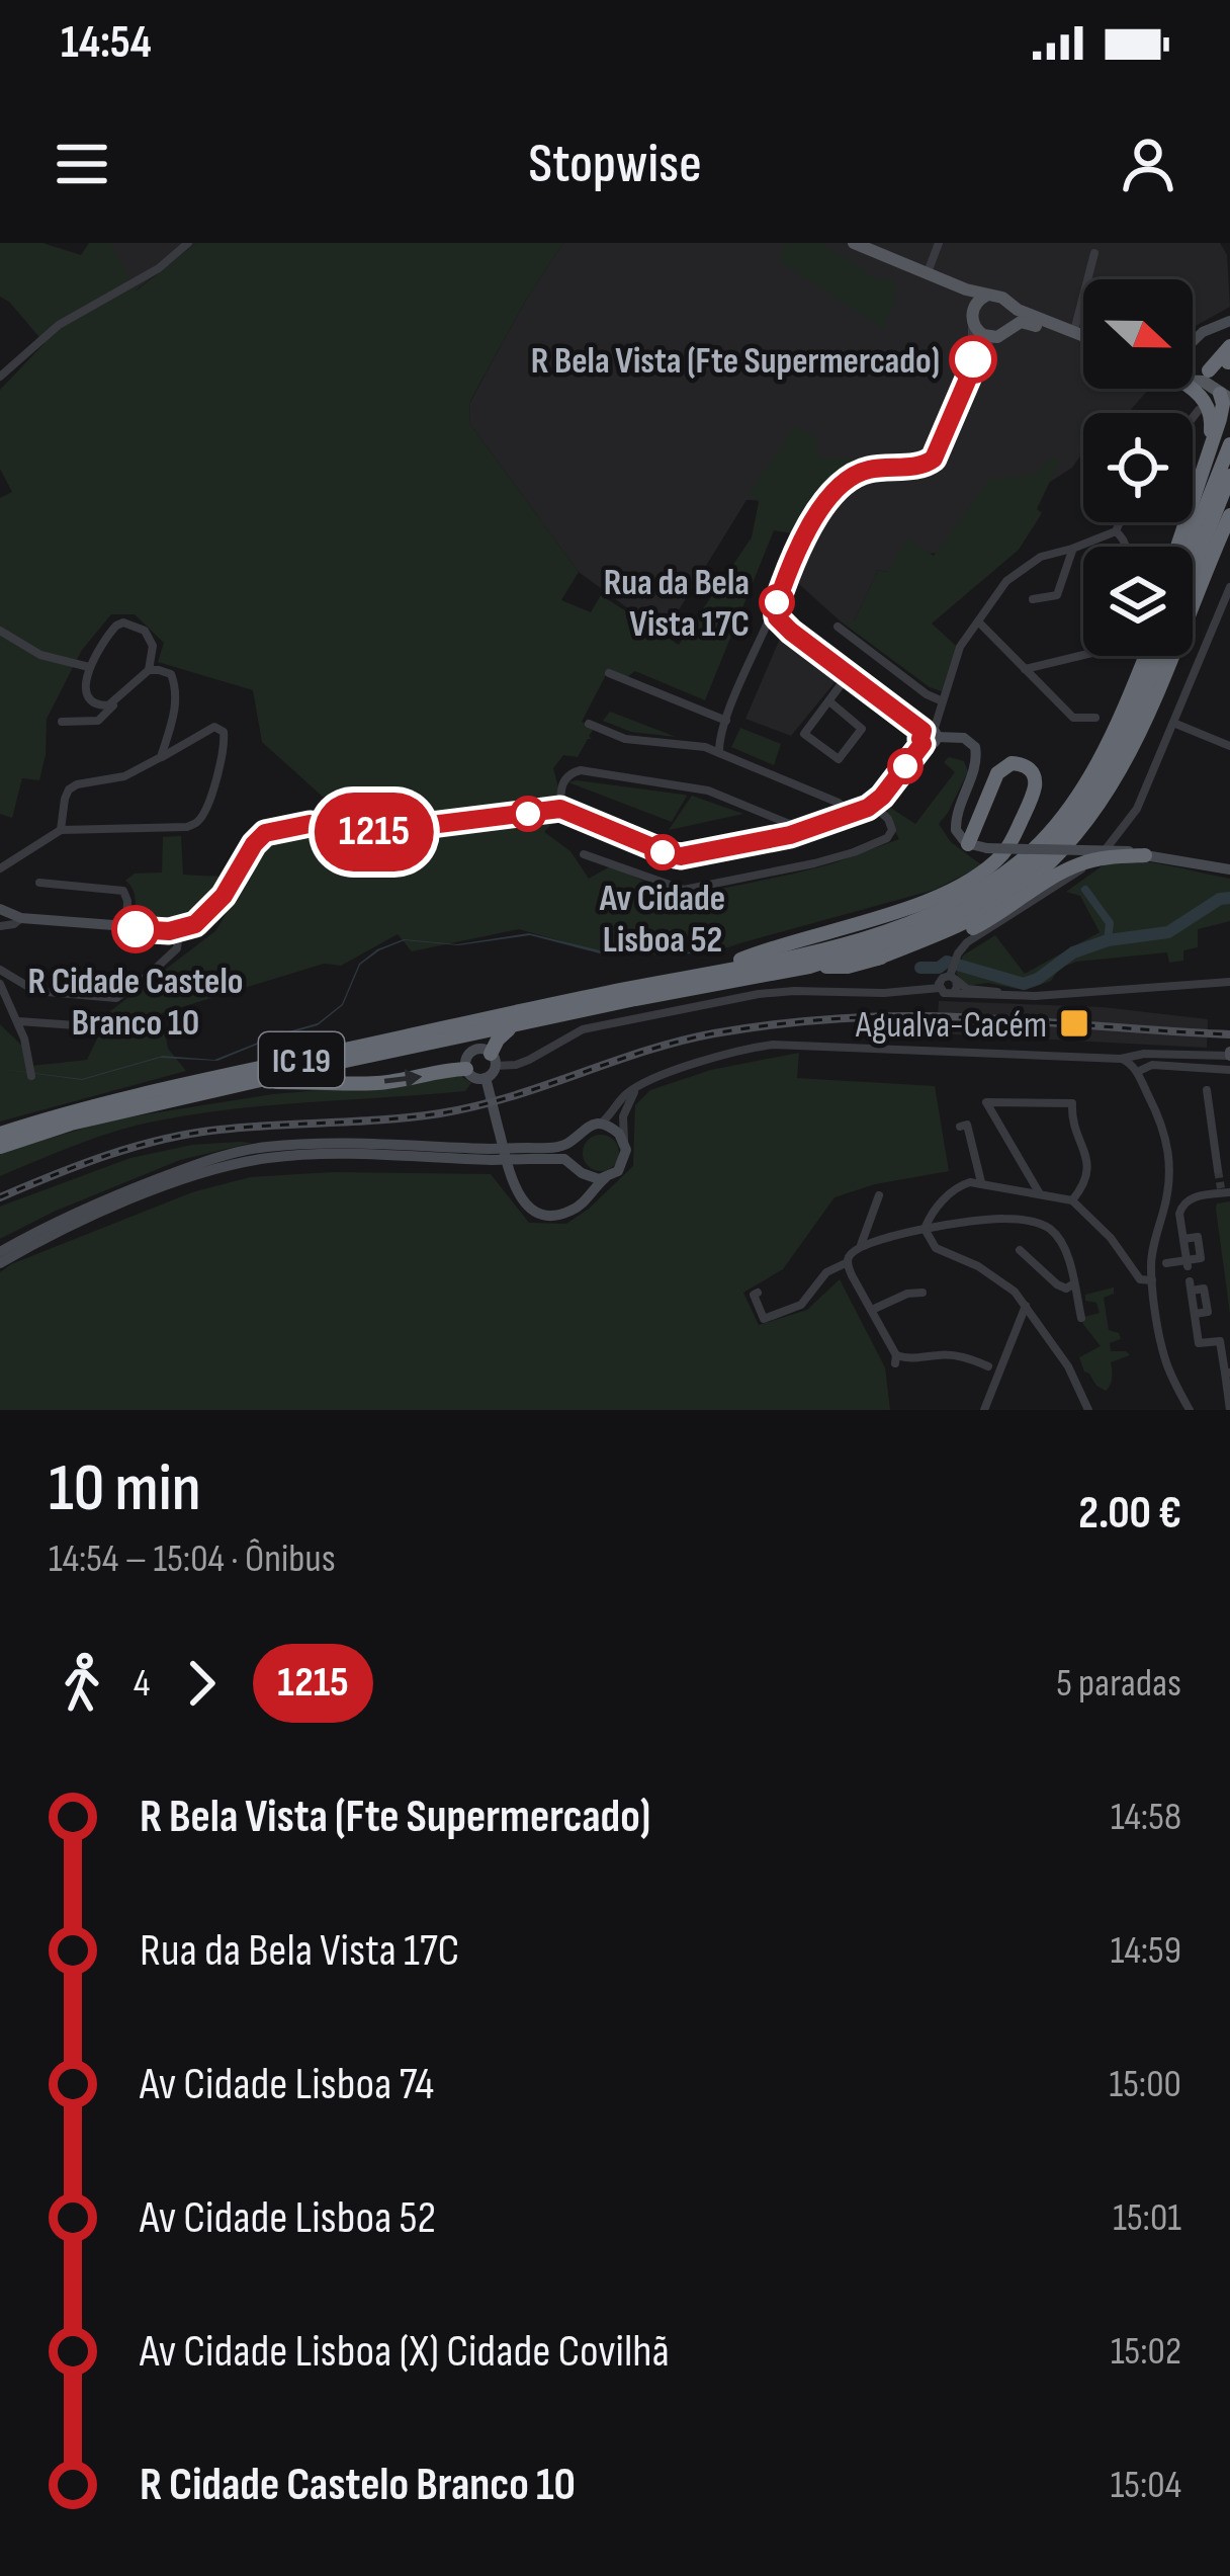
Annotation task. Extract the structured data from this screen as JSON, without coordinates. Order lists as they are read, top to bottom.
{
  "streets": {
    "highway": ["IC 19"]
  },
  "places": {
    "other": [
      "R Bela Vista (Fte Supermercado)",
      "Rua da Bela Vista 17C",
      "Av Cidade Lisboa 52",
      "R Cidade Castelo Branco 10"
    ],
    "transit": ["Agualva-Cacém"]
  },
  "lines": ["bus line 1215"],
  "north": "right",
  "page": {
    "status": "14:54",
    "header": "Stopwise",
    "on_map": "1215",
    "heading": ["10 min", "14:54 – 15:04 · Ônibus", "2.00 €"],
    "legs": ["4", "1215", "5 paradas"],
    "list": [
      {
        "name": "R Bela Vista (Fte Supermercado)",
        "value": "14:58"
      },
      {
        "name": "Rua da Bela Vista 17C",
        "value": "14:59"
      },
      {
        "name": "Av Cidade Lisboa 74",
        "value": "15:00"
      },
      {
        "name": "Av Cidade Lisboa 52",
        "value": "15:01"
      },
      {
        "name": "Av Cidade Lisboa (X) Cidade Covilhã",
        "value": "15:02"
      },
      {
        "name": "R Cidade Castelo Branco 10",
        "value": "15:04"
      }
    ]
  }
}
